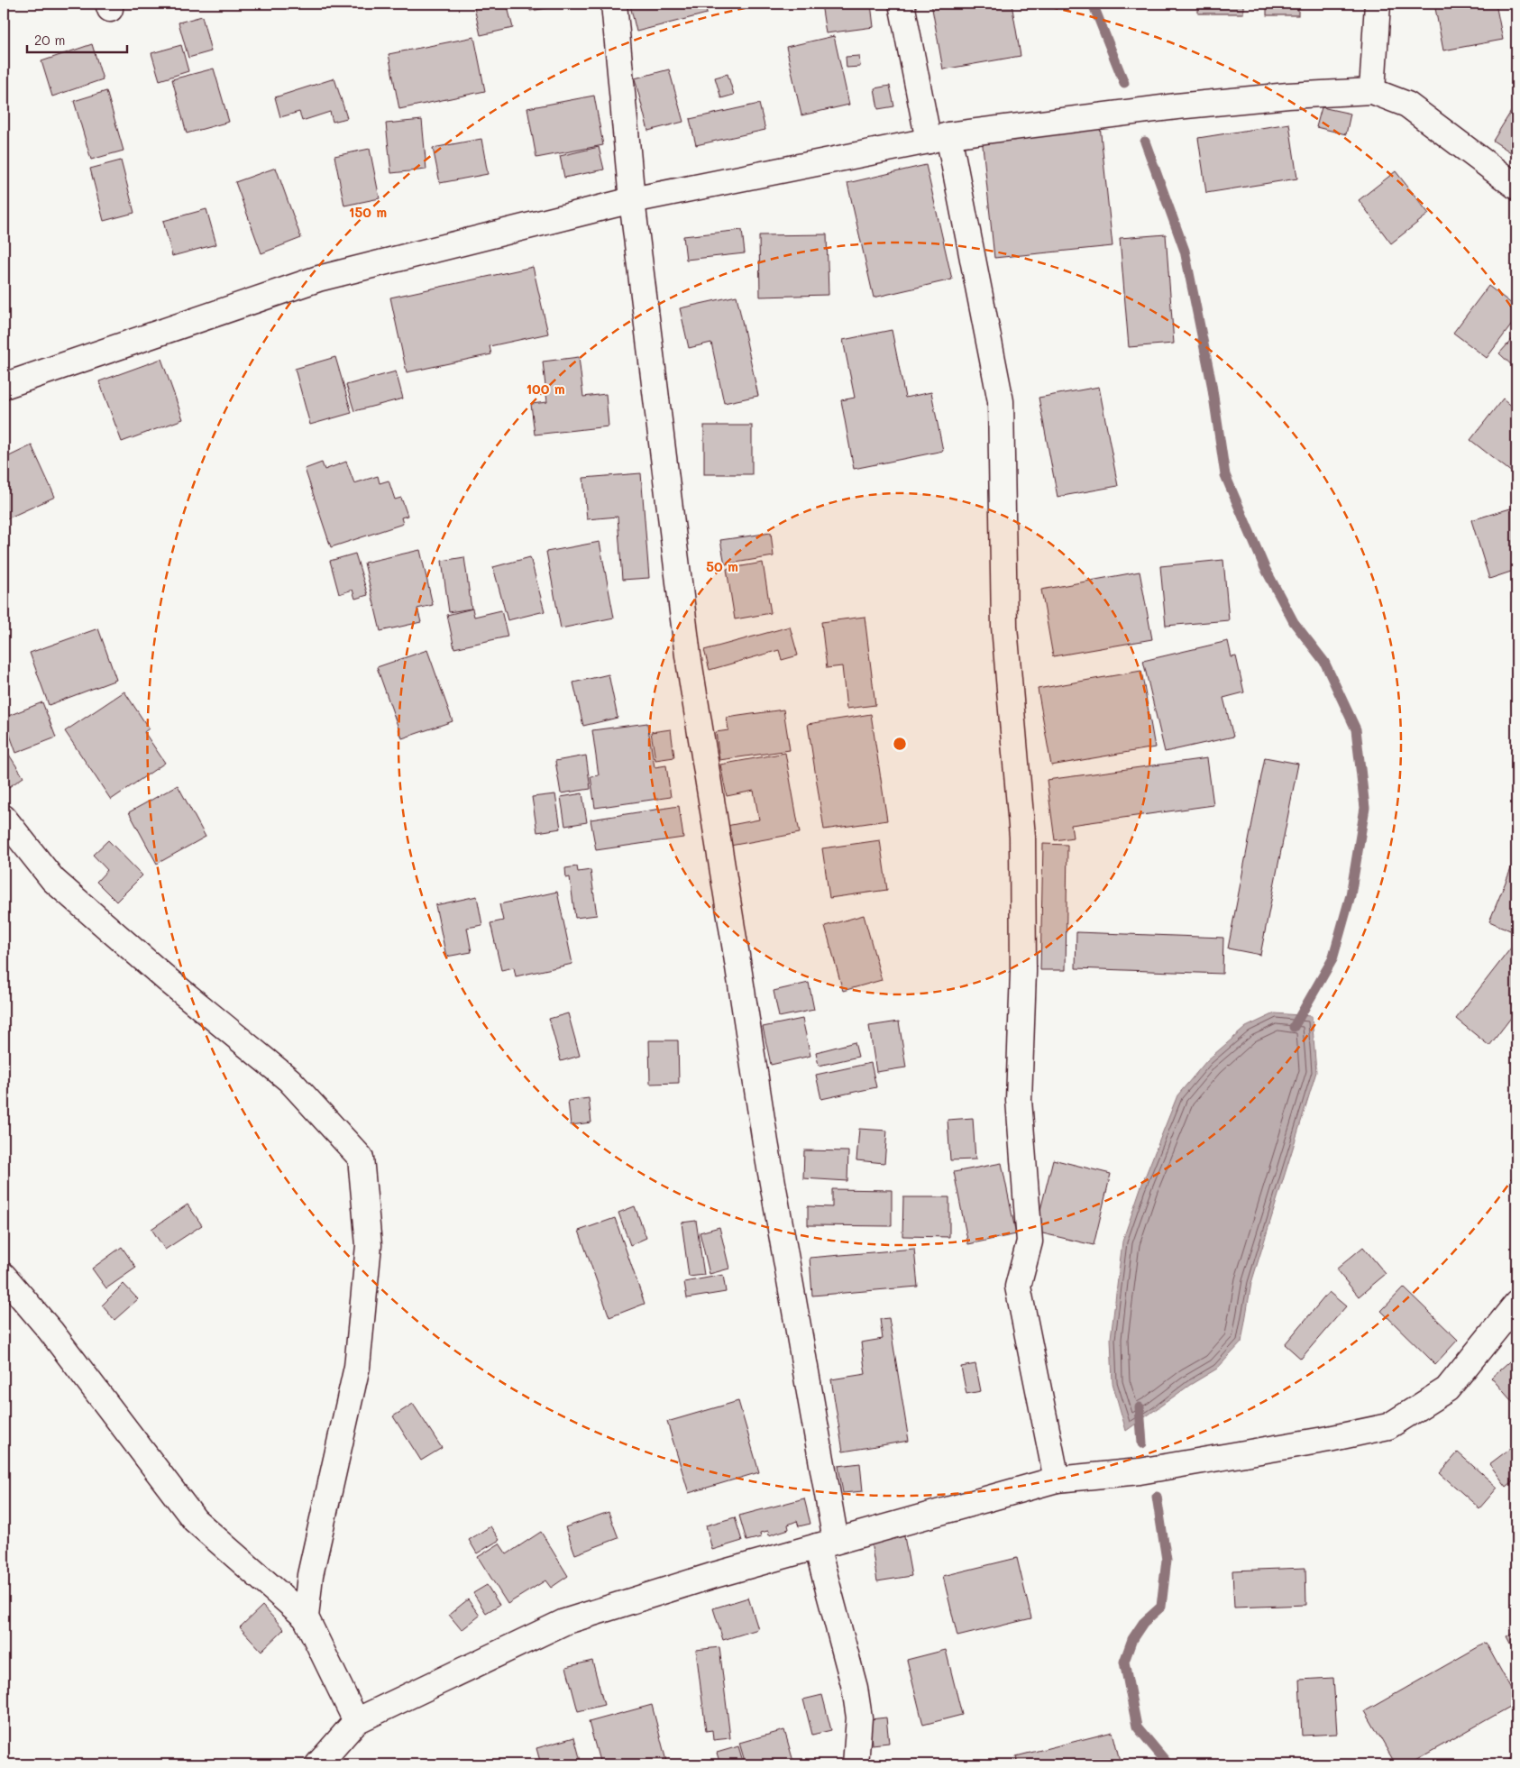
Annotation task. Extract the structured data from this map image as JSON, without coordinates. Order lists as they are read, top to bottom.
{
  "scale_bar": "20 m",
  "rings": ["150 m", "100 m", "50 m"]
}
